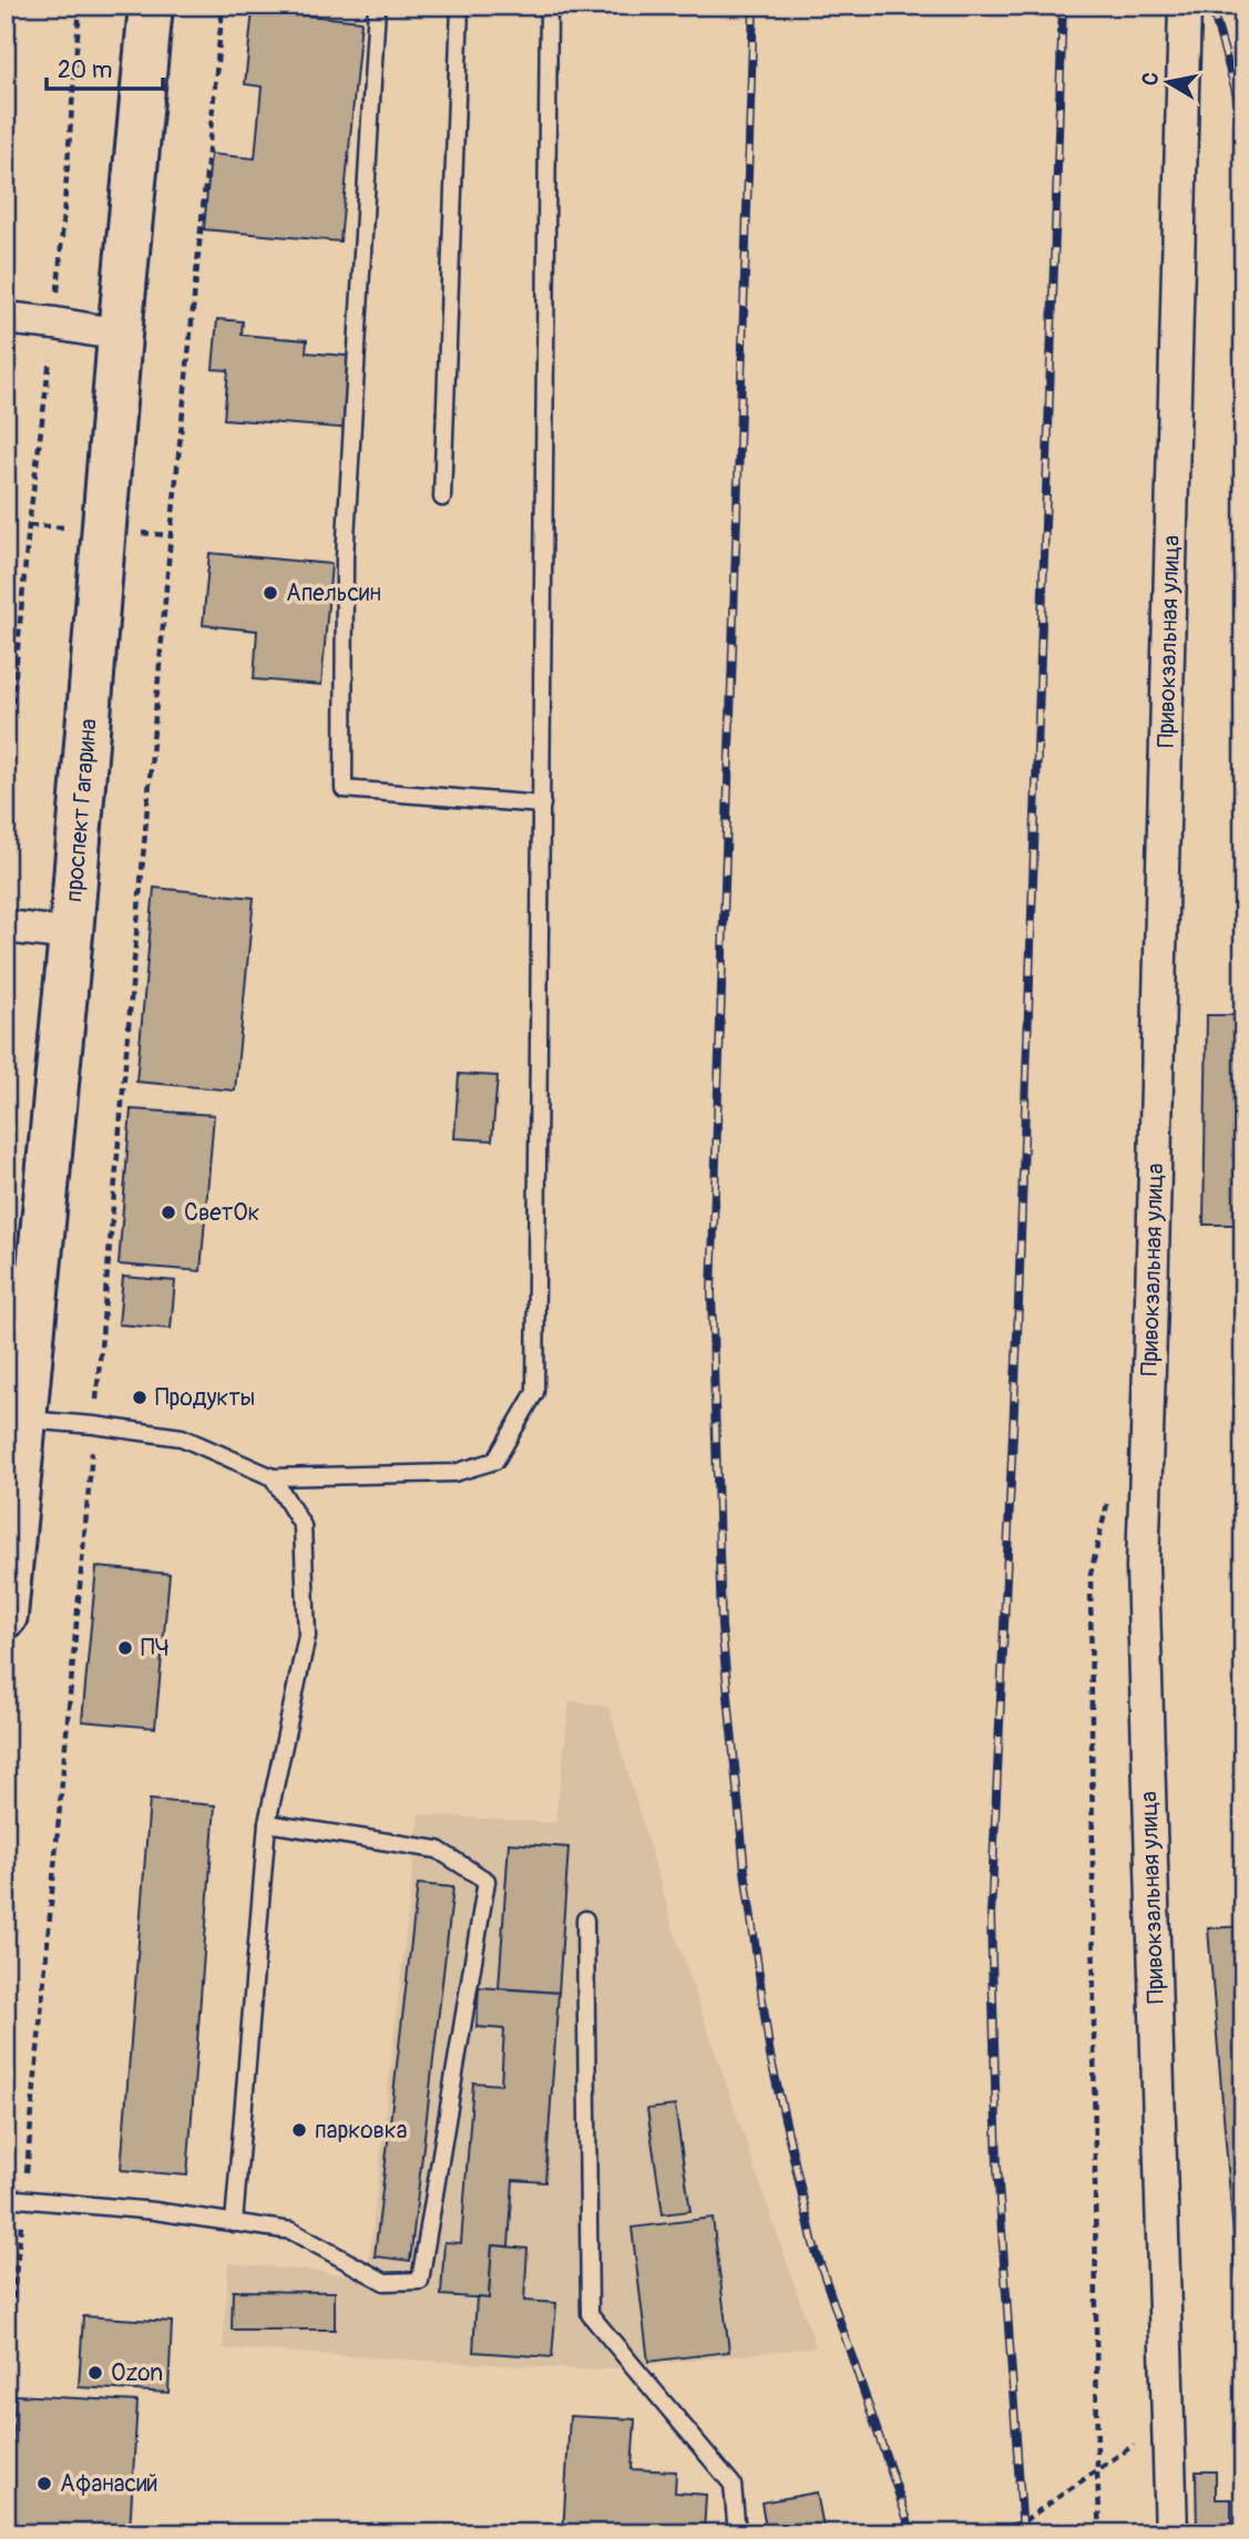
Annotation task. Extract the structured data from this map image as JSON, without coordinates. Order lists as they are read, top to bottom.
{
  "streets": {
    "main road": ["проспект Гагарина"],
    "street": ["Привокзальная улица"]
  },
  "places": [
    "Апельсин",
    "СветОк",
    "Продукты",
    "ПЧ",
    "парковка",
    "Ozon",
    "Афанасий"
  ],
  "scale_bar": "20 m",
  "north": "left"
}
